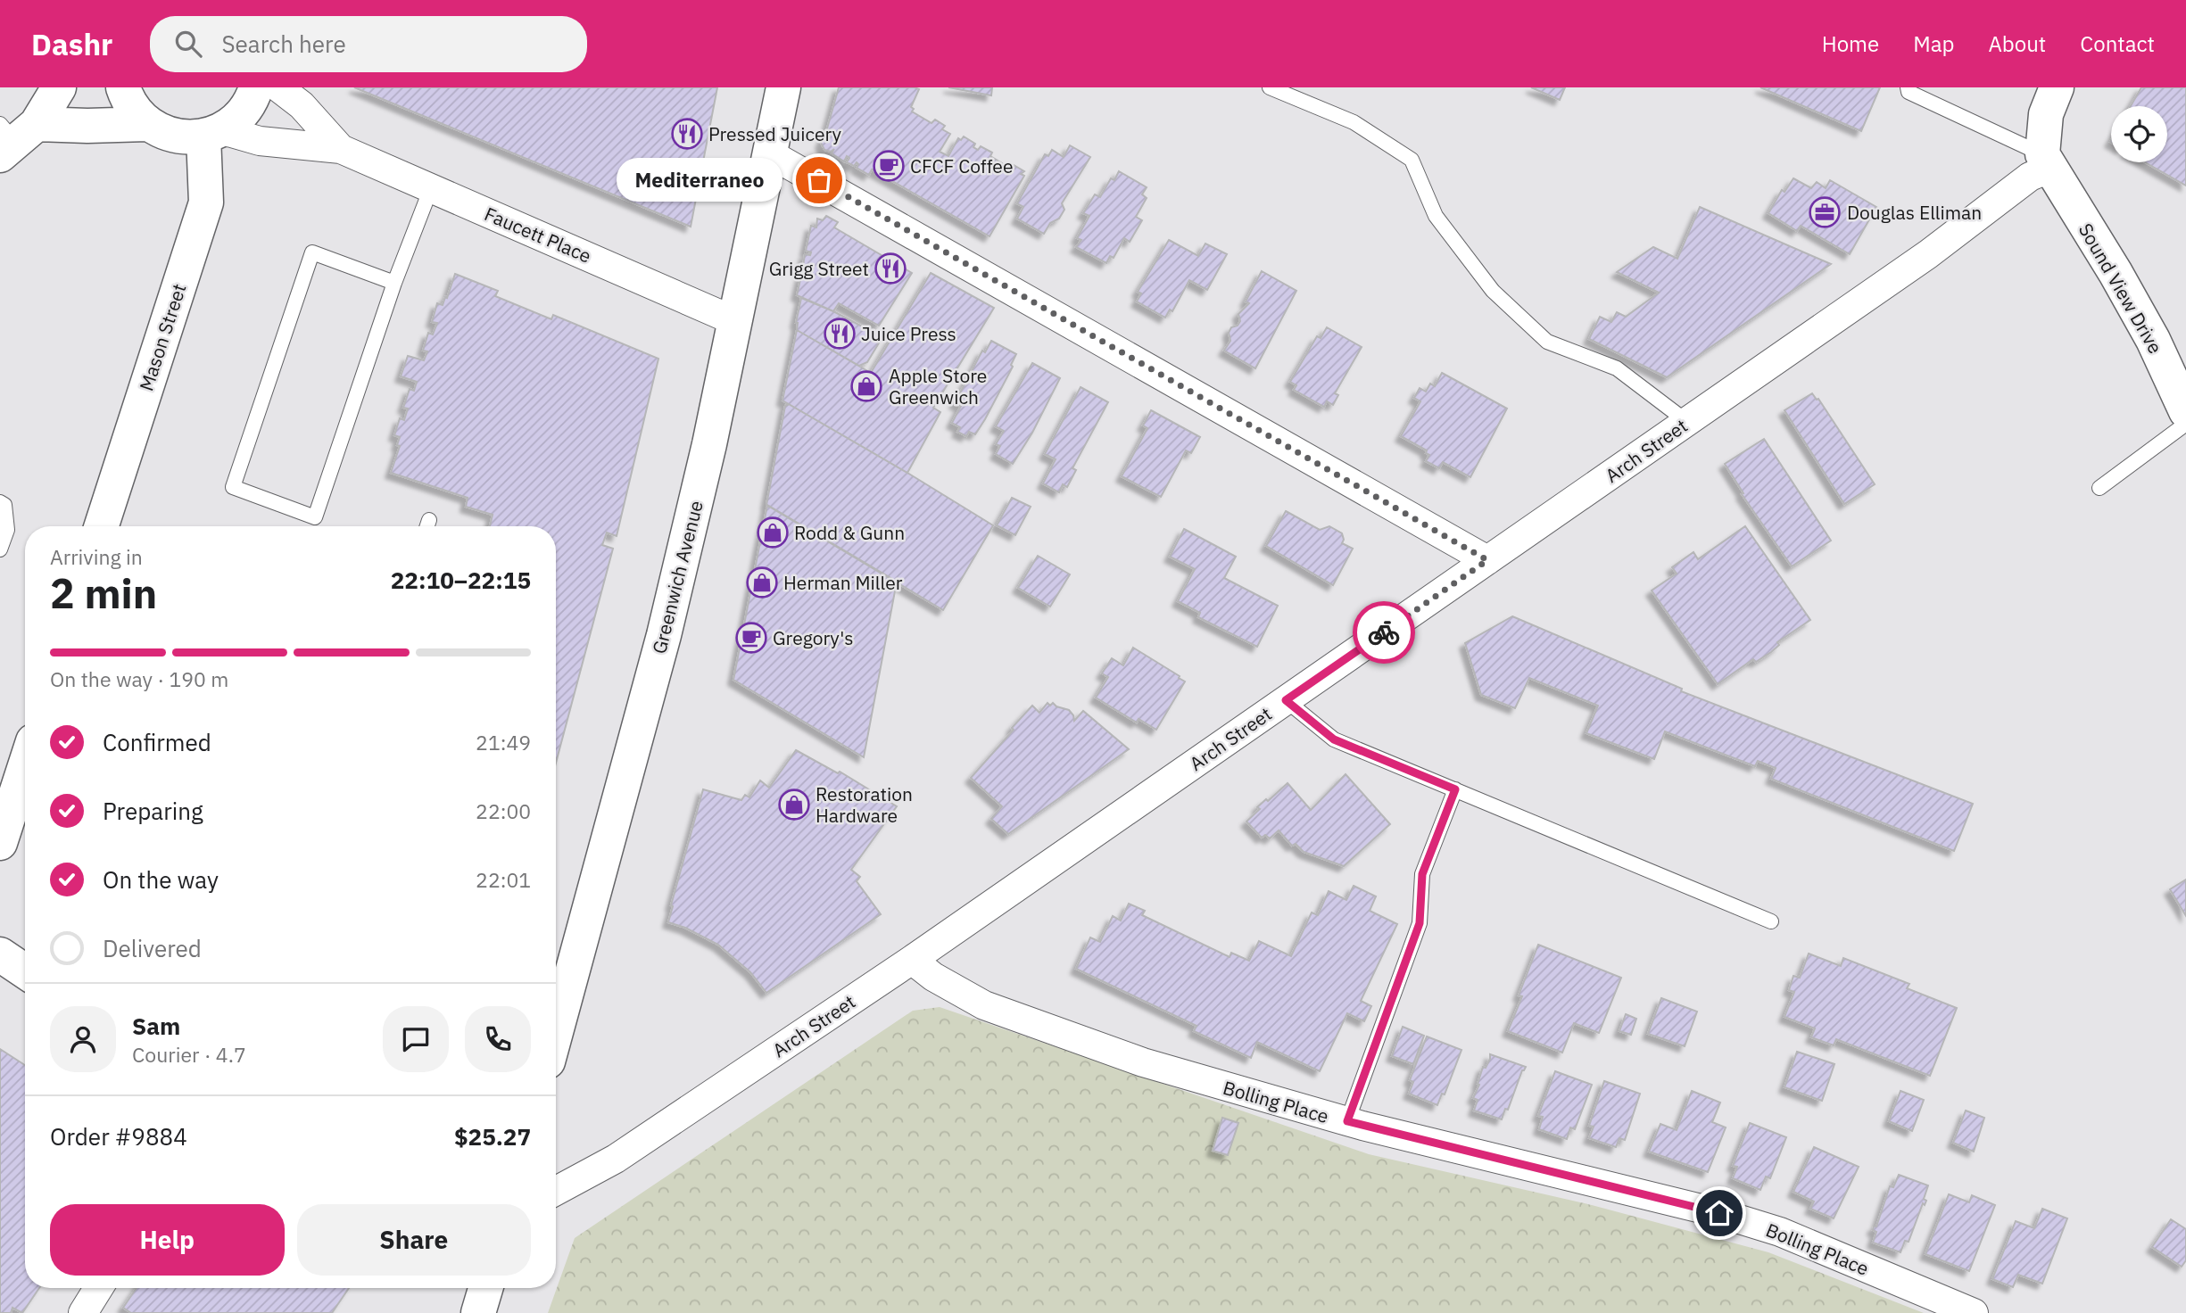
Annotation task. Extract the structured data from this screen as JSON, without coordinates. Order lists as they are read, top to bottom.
{
  "streets": {
    "main road": ["Sound View Drive", "Mason Street", "Greenwich Avenue"],
    "street": ["Faucett Place", "Arch Street", "Bolling Place"]
  },
  "crossings": [
    ["Faucett Place", "Mason Street"],
    ["Faucett Place", "Greenwich Avenue"],
    ["Sound View Drive", "Arch Street"],
    ["Arch Street", "Bolling Place"]
  ],
  "places": {
    "restaurant": ["Pressed Juicery", "Grigg Street", "Juice Press"],
    "cafe": ["CFCF Coffee", "Gregory's"],
    "other": ["Mediterraneo"],
    "office": ["Douglas Elliman"],
    "shop": [
      "Apple Store Greenwich",
      "Rodd & Gunn",
      "Herman Miller",
      "Restoration Hardware"
    ]
  },
  "page": {
    "header": "Dashr",
    "search": "Search here",
    "nav": [
      "Home",
      "Map",
      "About",
      "Contact"
    ],
    "bubble": "Mediterraneo",
    "heading": ["2 min", "Arriving in", "22:10–22:15"],
    "panel": [
      "Sam",
      "Courier · 4.7",
      "Order #9884",
      "$25.27"
    ],
    "bar": "On the way · 190 m",
    "list": [
      ["Confirmed", "21:49"],
      ["Preparing", "22:00"],
      ["On the way", "22:01"],
      "Delivered"
    ],
    "buttons": ["Help", "Share"]
  }
}
